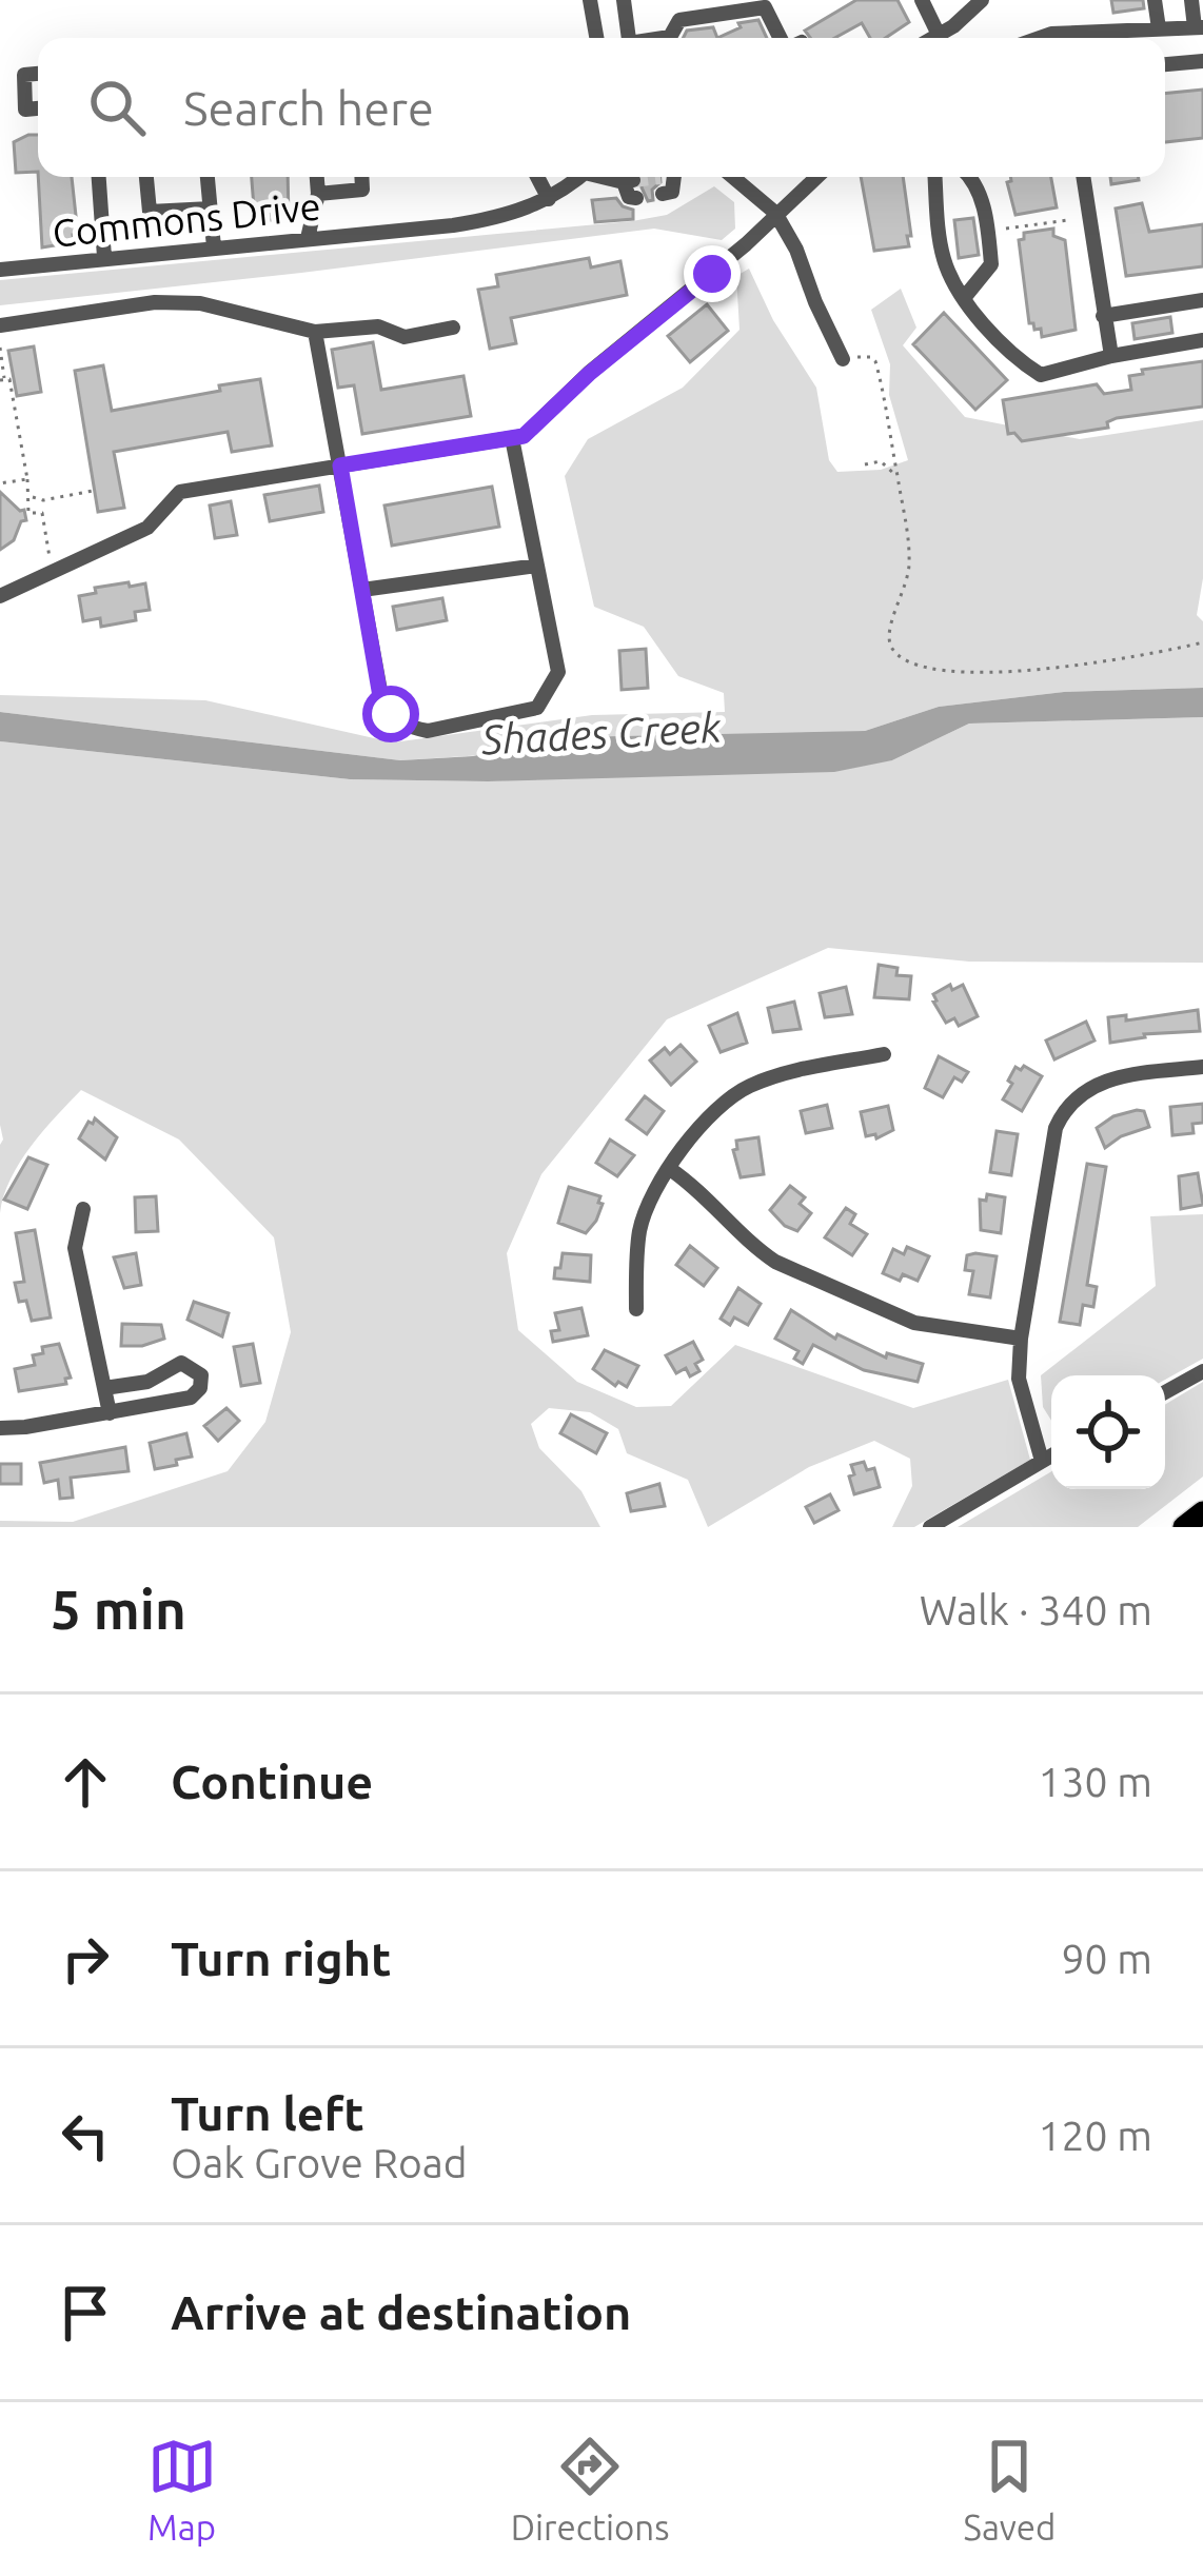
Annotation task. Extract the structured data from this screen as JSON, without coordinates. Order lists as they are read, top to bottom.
{
  "streets": {
    "street": ["Commons Drive"]
  },
  "water": ["Shades Creek"],
  "page": {
    "search": "Search here",
    "heading": ["5 min", "Walk · 340 m"],
    "list": [
      ["Continue", "130 m"],
      ["Turn right", "90 m"],
      ["Turn left", "Oak Grove Road", "120 m"],
      "Arrive at destination"
    ],
    "nav": ["Map", "Directions", "Saved"]
  }
}
